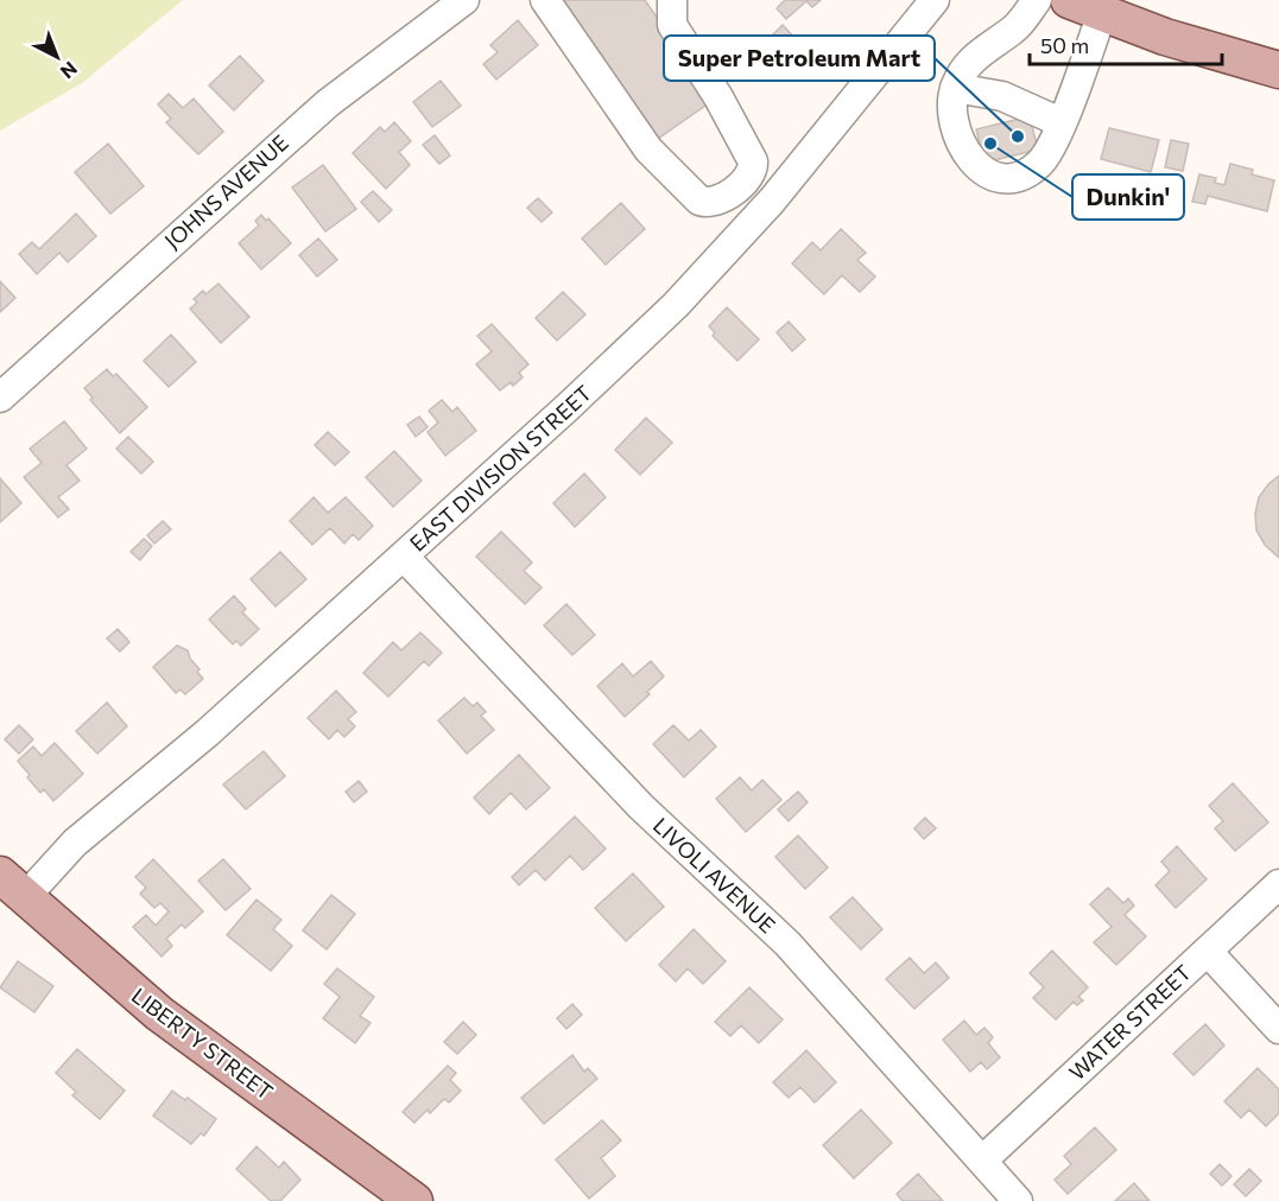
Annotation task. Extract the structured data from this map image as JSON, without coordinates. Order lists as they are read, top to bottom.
{
  "streets": {
    "main road": ["LIBERTY STREET"],
    "street": [
      "JOHNS AVENUE",
      "EAST DIVISION STREET",
      "LIVOLI AVENUE",
      "WATER STREET"
    ]
  },
  "crossings": [
    ["EAST DIVISION STREET", "LIVOLI AVENUE"],
    ["EAST DIVISION STREET", "LIBERTY STREET"],
    ["LIVOLI AVENUE", "WATER STREET"]
  ],
  "places": ["Super Petroleum Mart", "Dunkin'"],
  "scale_bar": "50 m",
  "north": "bottom right"
}
